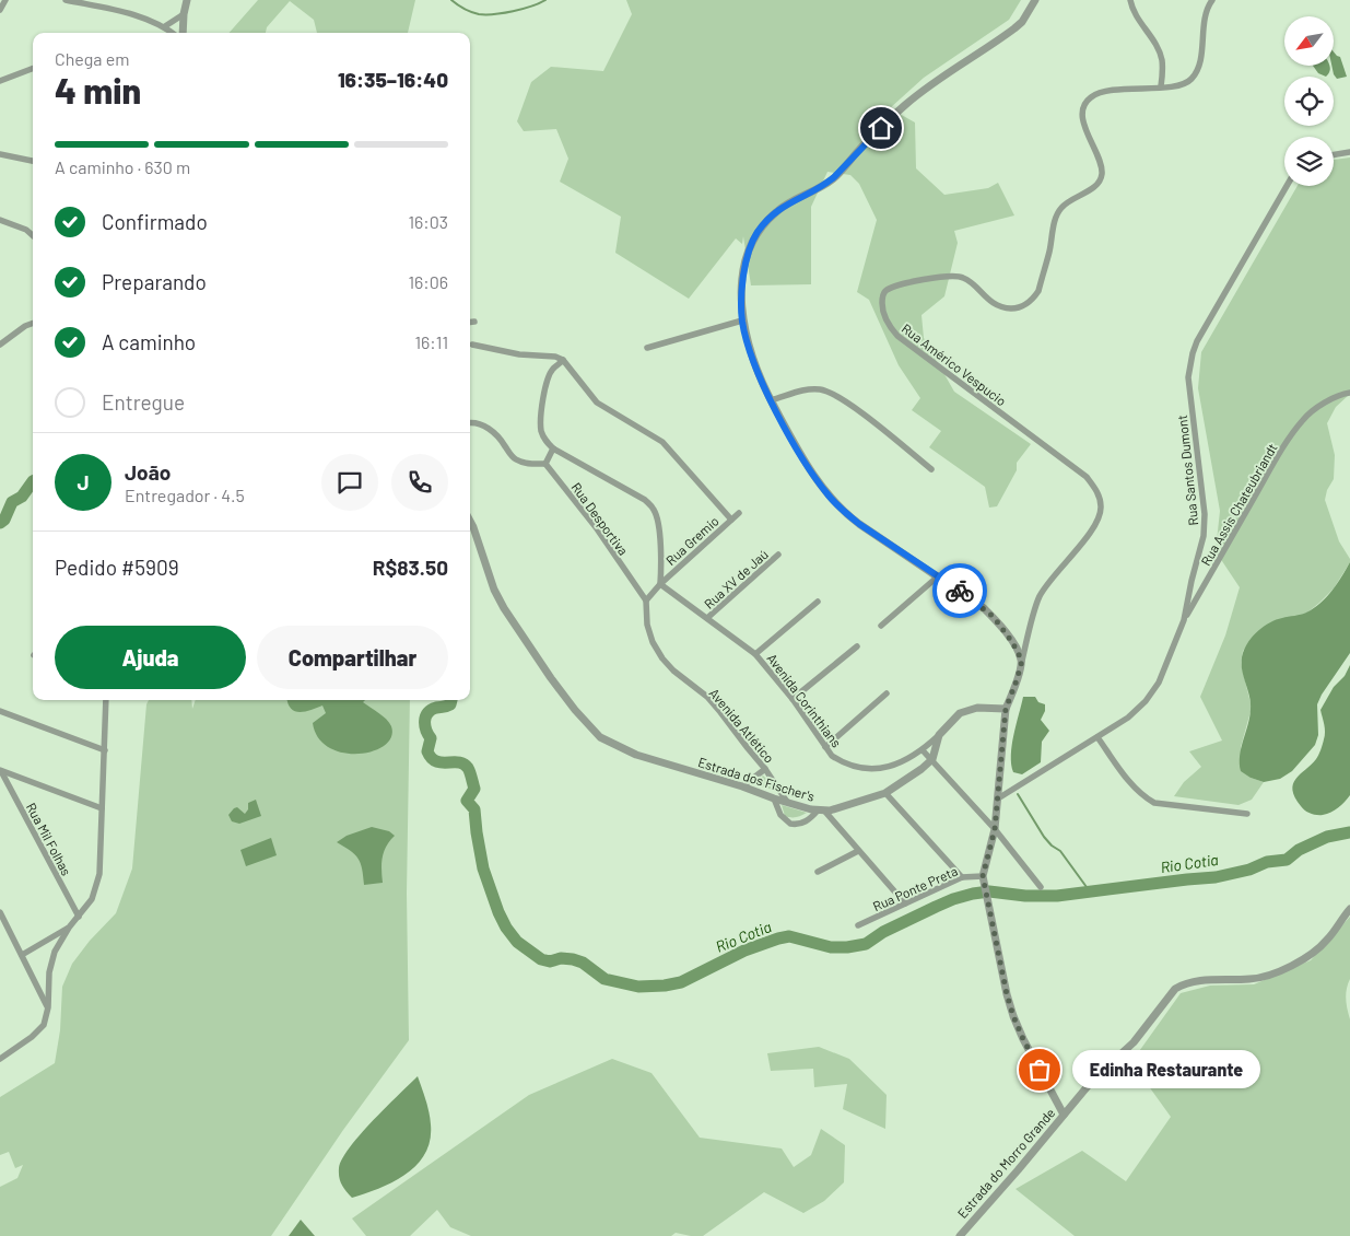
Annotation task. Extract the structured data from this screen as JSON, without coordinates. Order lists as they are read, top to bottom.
{
  "streets": {
    "street": [
      "Rua Américo Vespucio",
      "Rua Santos Dumont",
      "Rua Assis Chateubriandt",
      "Rua Desportiva",
      "Rua Gremio",
      "Rua XV de Jaú",
      "Avenida Corinthians",
      "Avenida Atlético",
      "Estrada dos Fischer's",
      "Rua Mil Folhas",
      "Rua Ponte Preta",
      "Estrada do Morro Grande"
    ]
  },
  "crossings": [
    ["Rua Santos Dumont", "Rua Assis Chateubriandt"],
    ["Rua Desportiva", "Avenida Atlético"],
    ["Rua Gremio", "Avenida Corinthians"],
    ["Rua XV de Jaú", "Avenida Corinthians"],
    ["Avenida Atlético", "Estrada dos Fischer's"]
  ],
  "water": ["Rio Cotia"],
  "places": ["Edinha Restaurante"],
  "north": "bottom left",
  "page": {
    "heading": ["4 min", "Chega em", "16:35–16:40"],
    "panel": [
      "João",
      "Entregador · 4.5",
      "Pedido #5909",
      "R$83.50"
    ],
    "bar": "A caminho · 630 m",
    "list": [
      ["Confirmado", "16:03"],
      ["Preparando", "16:06"],
      ["A caminho", "16:11"],
      "Entregue"
    ],
    "round": "J",
    "buttons": ["Ajuda", "Compartilhar"],
    "bubble": "Edinha Restaurante"
  }
}
